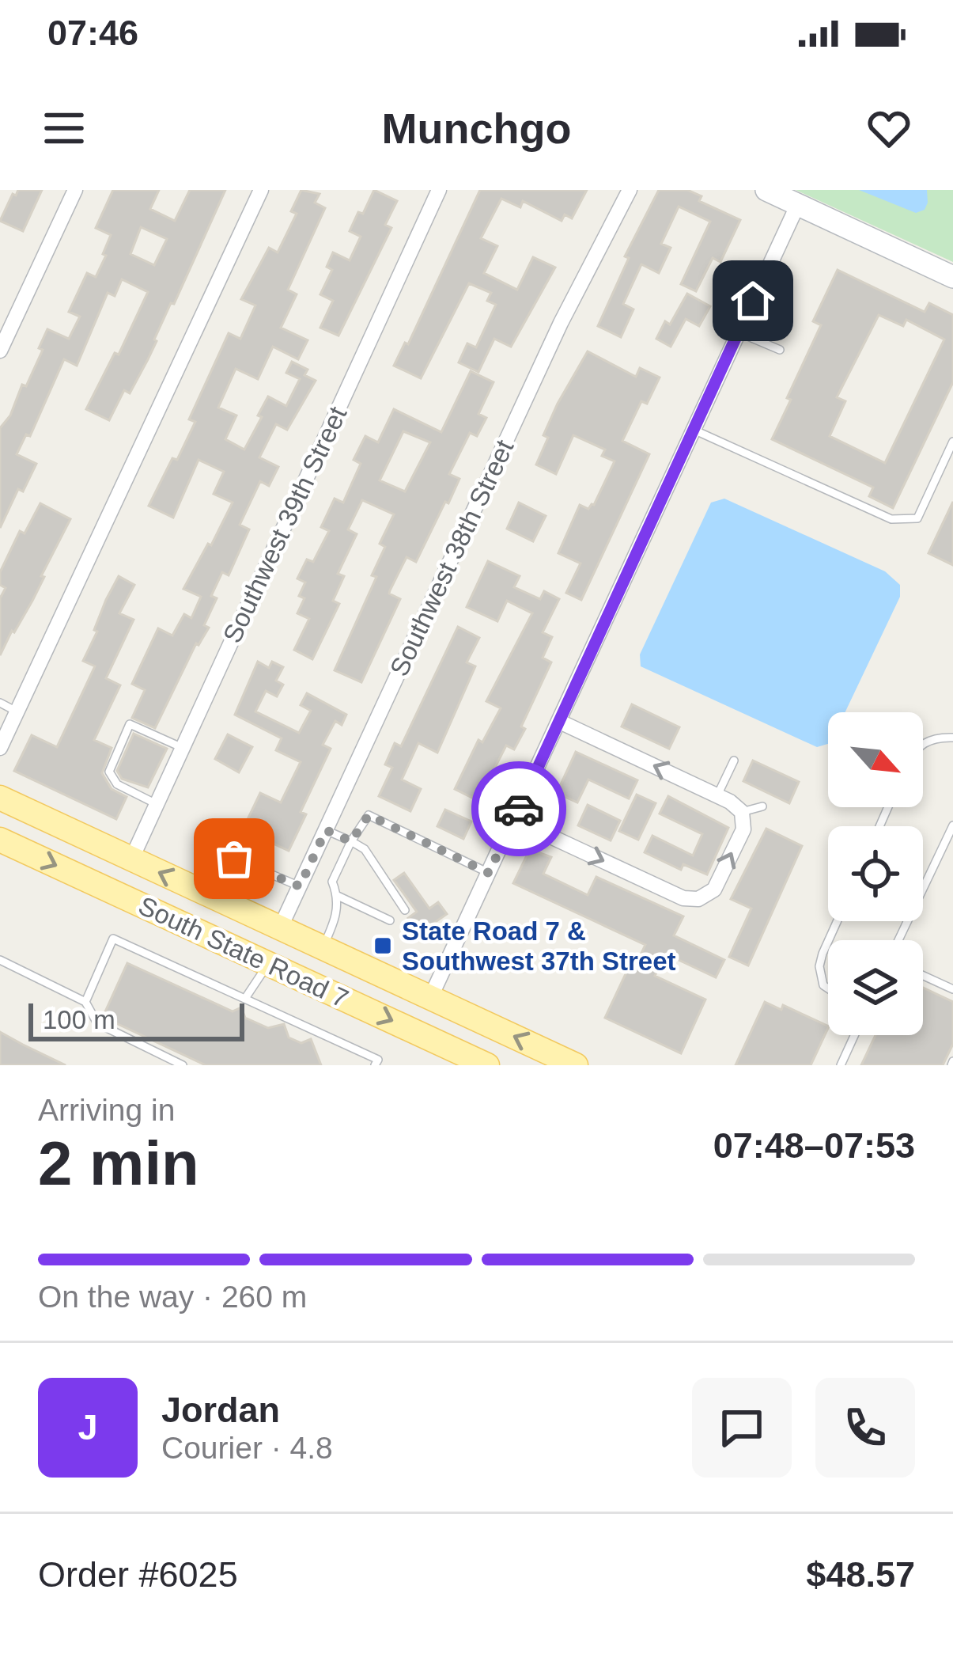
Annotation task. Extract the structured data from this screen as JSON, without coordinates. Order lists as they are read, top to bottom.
{
  "streets": {
    "main road": ["South State Road 7"],
    "street": ["Southwest 39th Street", "Southwest 38th Street"]
  },
  "crossings": [
    ["Southwest 39th Street", "South State Road 7"],
    ["Southwest 38th Street", "South State Road 7"]
  ],
  "places": {
    "transit": ["State Road 7 & Southwest 37th Street"]
  },
  "scale_bar": "100 m",
  "north": "bottom right",
  "page": {
    "status": "07:46",
    "header": "Munchgo",
    "scale": "100 m",
    "heading": ["2 min", "Arriving in", "07:48–07:53"],
    "panel": [
      "Jordan",
      "Courier · 4.8",
      "Order #6025",
      "$48.57"
    ],
    "bar": "On the way · 260 m",
    "round": "J"
  }
}
